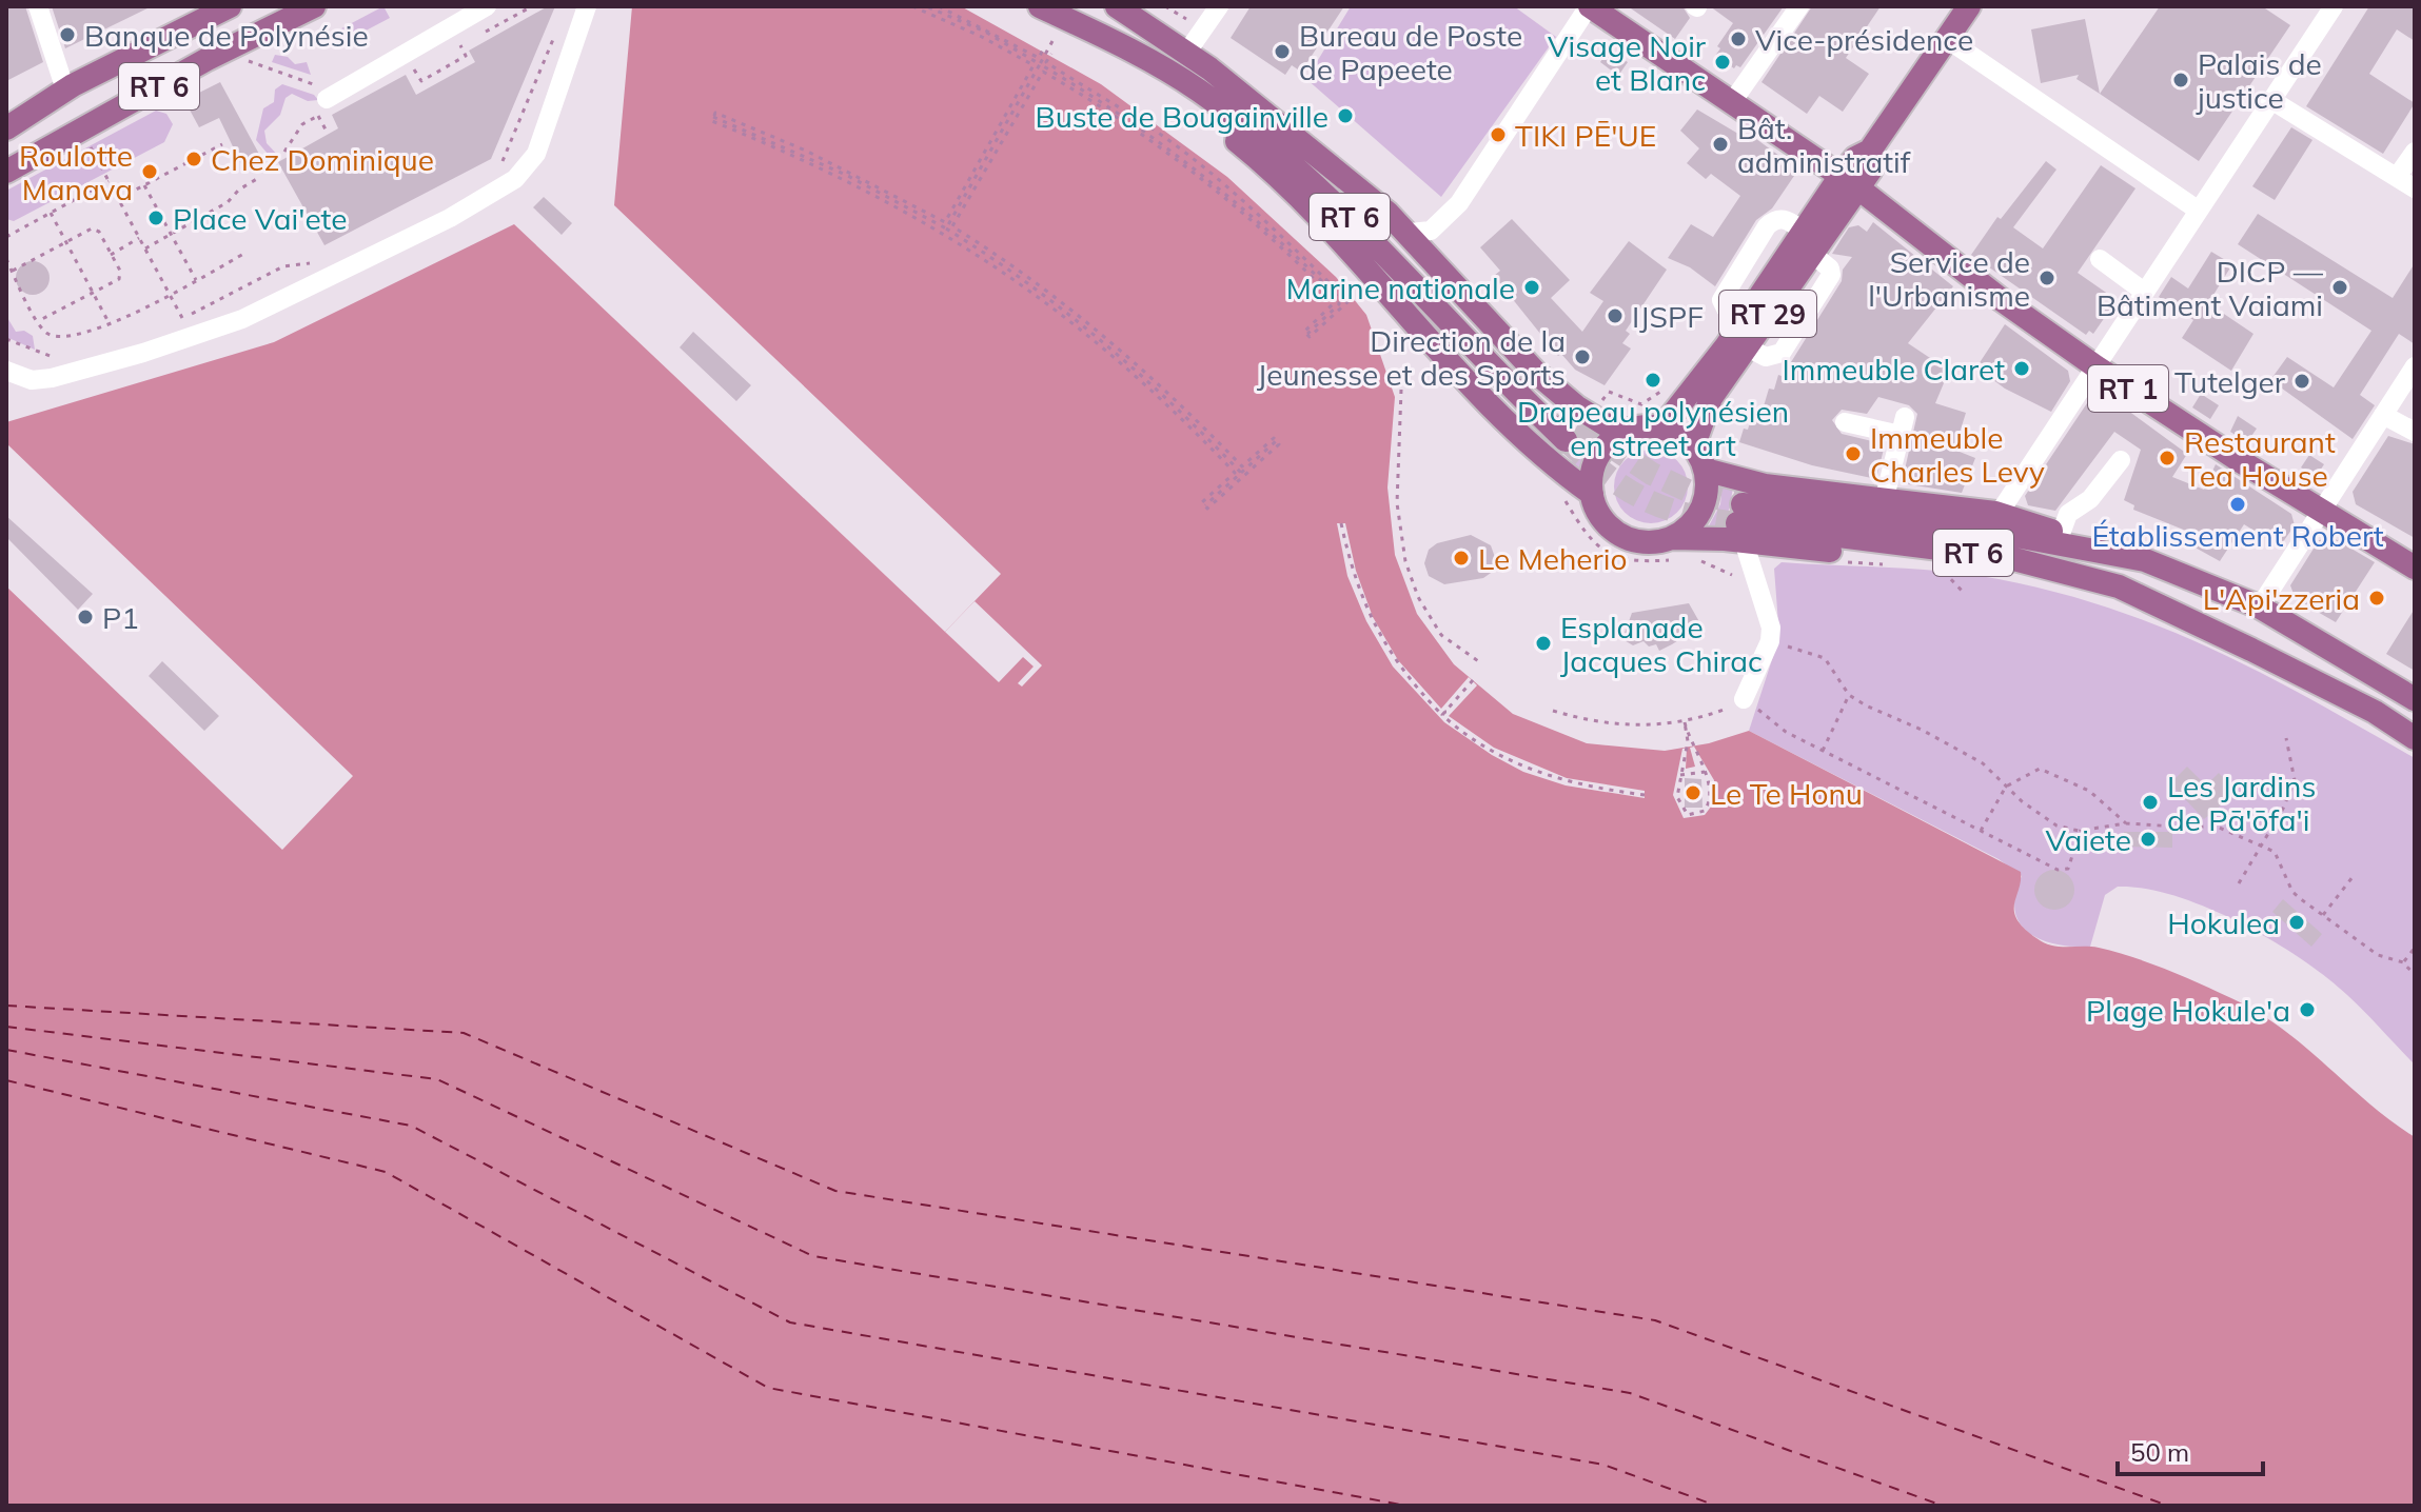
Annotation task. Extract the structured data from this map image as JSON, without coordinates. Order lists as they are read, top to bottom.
{
  "streets": {
    "main road": ["RT 6", "RT 29", "RT 1"]
  },
  "crossings": [
    ["RT 29", "RT 1"]
  ],
  "places": [
    "Banque de Polynésie",
    "Vice-présidence",
    "Bureau de Poste de Papeete",
    "Visage Noir et Blanc",
    "Palais de justice",
    "Buste de Bougainville",
    "TIKI PĒ'UE",
    "Bât. administratif",
    "Chez Dominique",
    "Roulotte Manava",
    "Place Vai'ete",
    "Service de l'Urbanisme",
    "Marine nationale",
    "DICP — Bâtiment Vaiami",
    "IJSPF",
    "Direction de la Jeunesse et des Sports",
    "Immeuble Claret",
    "Drapeau polynésien en street art",
    "Tutelger",
    "Immeuble Charles Levy",
    "Restaurant Tea House",
    "Établissement Robert",
    "Le Meherio",
    "L'Api'zzeria",
    "P1",
    "Esplanade Jacques Chirac",
    "Le Te Honu",
    "Les Jardins de Pā'ōfa'i",
    "Vaiete",
    "Hokulea",
    "Plage Hokule'a"
  ],
  "scale_bar": "50 m"
}
